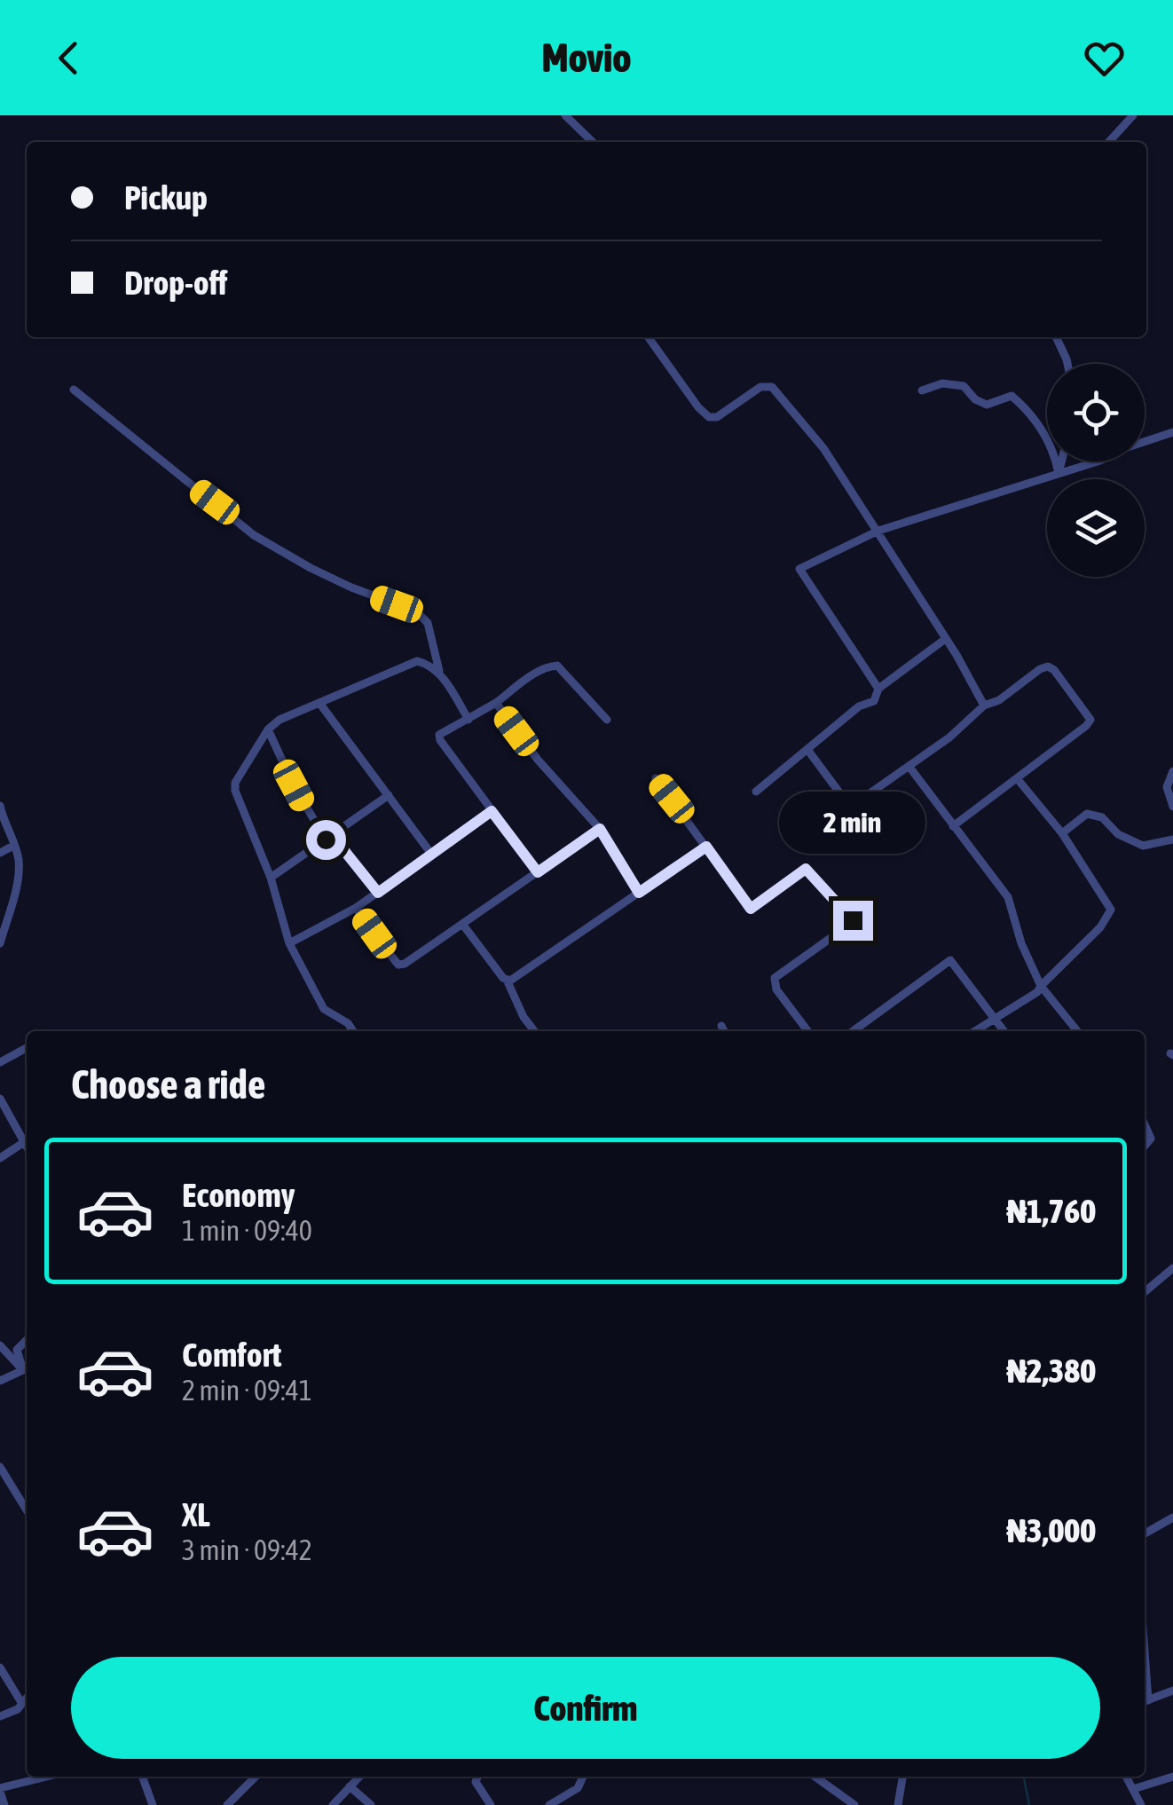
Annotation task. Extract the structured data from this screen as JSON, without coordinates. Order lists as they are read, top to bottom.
{
  "page": {
    "header": "Movio",
    "banner": ["Pickup", "Drop-off"],
    "bubble": "2 min",
    "heading": "Choose a ride",
    "list": [
      {
        "name": "Economy",
        "note": "1 min · 09:40",
        "value": "₦1,760"
      },
      {
        "name": "Comfort",
        "note": "2 min · 09:41",
        "value": "₦2,380"
      },
      {
        "name": "XL",
        "note": "3 min · 09:42",
        "value": "₦3,000"
      }
    ],
    "buttons": "Confirm"
  }
}
